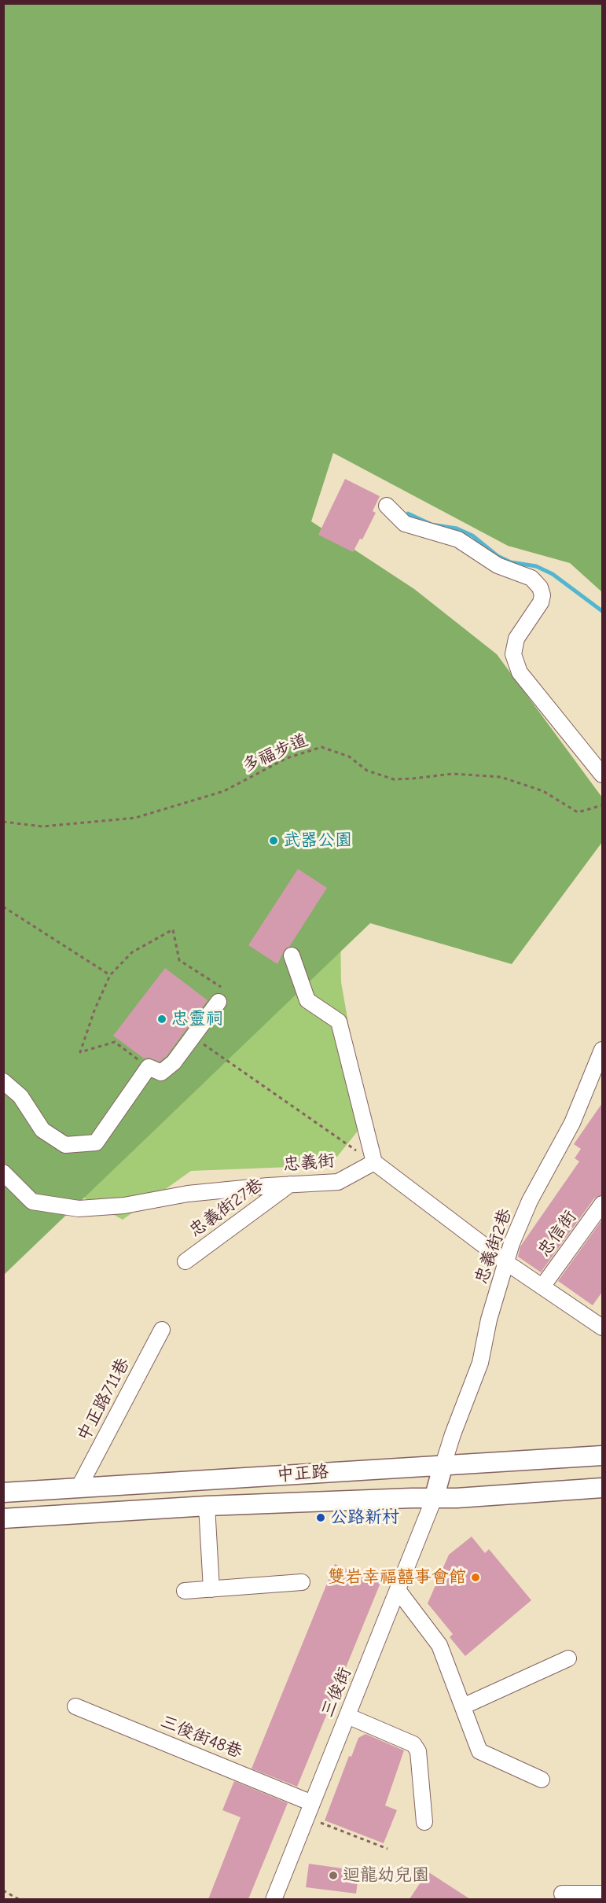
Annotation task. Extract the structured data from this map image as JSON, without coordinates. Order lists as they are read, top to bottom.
{
  "streets": {
    "main road": ["中正路"],
    "street": [
      "忠義街",
      "忠義街27巷",
      "忠信街",
      "忠義街2巷",
      "中正路711巷",
      "三俊街",
      "三俊街48巷"
    ],
    "path": ["多福步道"]
  },
  "crossings": [
    ["忠義街", "忠義街27巷"],
    ["忠義街2巷", "中正路"],
    ["中正路711巷", "中正路"],
    ["中正路", "三俊街"],
    ["三俊街", "三俊街48巷"]
  ],
  "places": [
    "武器公園",
    "忠靈祠",
    "公路新村",
    "雙岩幸福囍事會館",
    "迴龍幼兒園"
  ]
}
